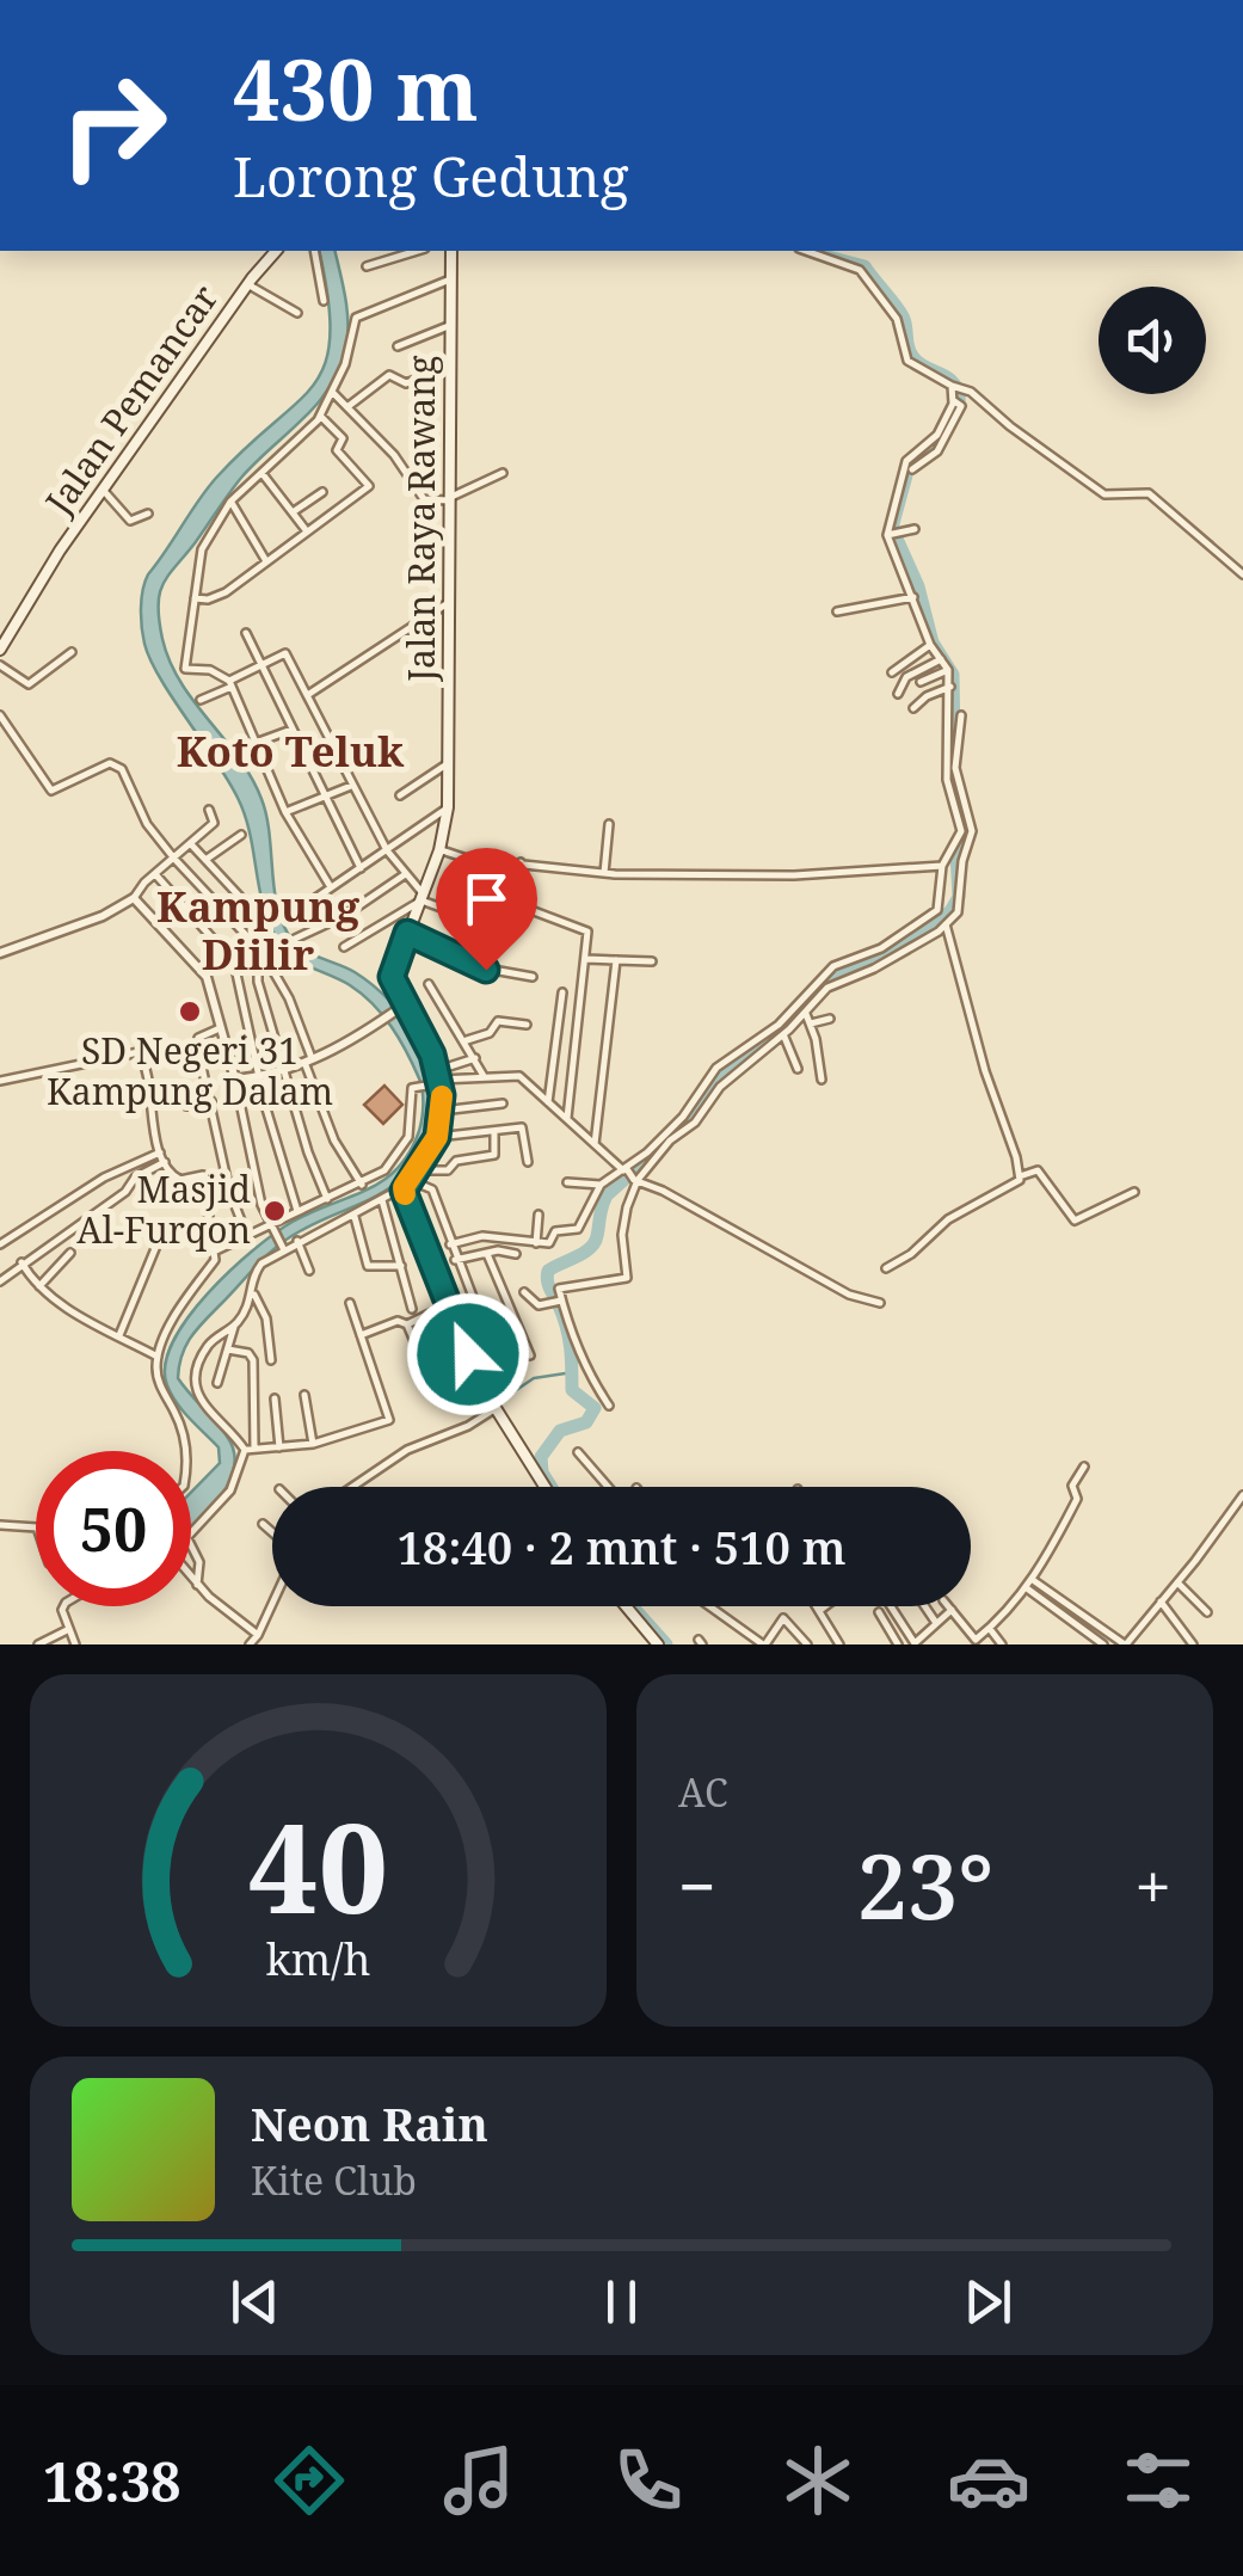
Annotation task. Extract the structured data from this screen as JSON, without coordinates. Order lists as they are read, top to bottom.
{
  "streets": {
    "main road": ["Jalan Pemancar", "Jalan Raya Rawang"]
  },
  "districts": ["Koto Teluk", "Kampung Diilir"],
  "places": ["SD Negeri 31 Kampung Dalam", "Masjid Al-Furqon"],
  "page": {
    "turn": ["430 m", "Lorong Gedung"],
    "limit": "50",
    "trip": "18:40 · 2 mnt · 510 m",
    "tile": "AC",
    "heat": ["−", "23°", "+"],
    "song": ["Neon Rain", "Kite Club"],
    "tabs": "18:38",
    "gauge": ["40", "km/h"]
  }
}
